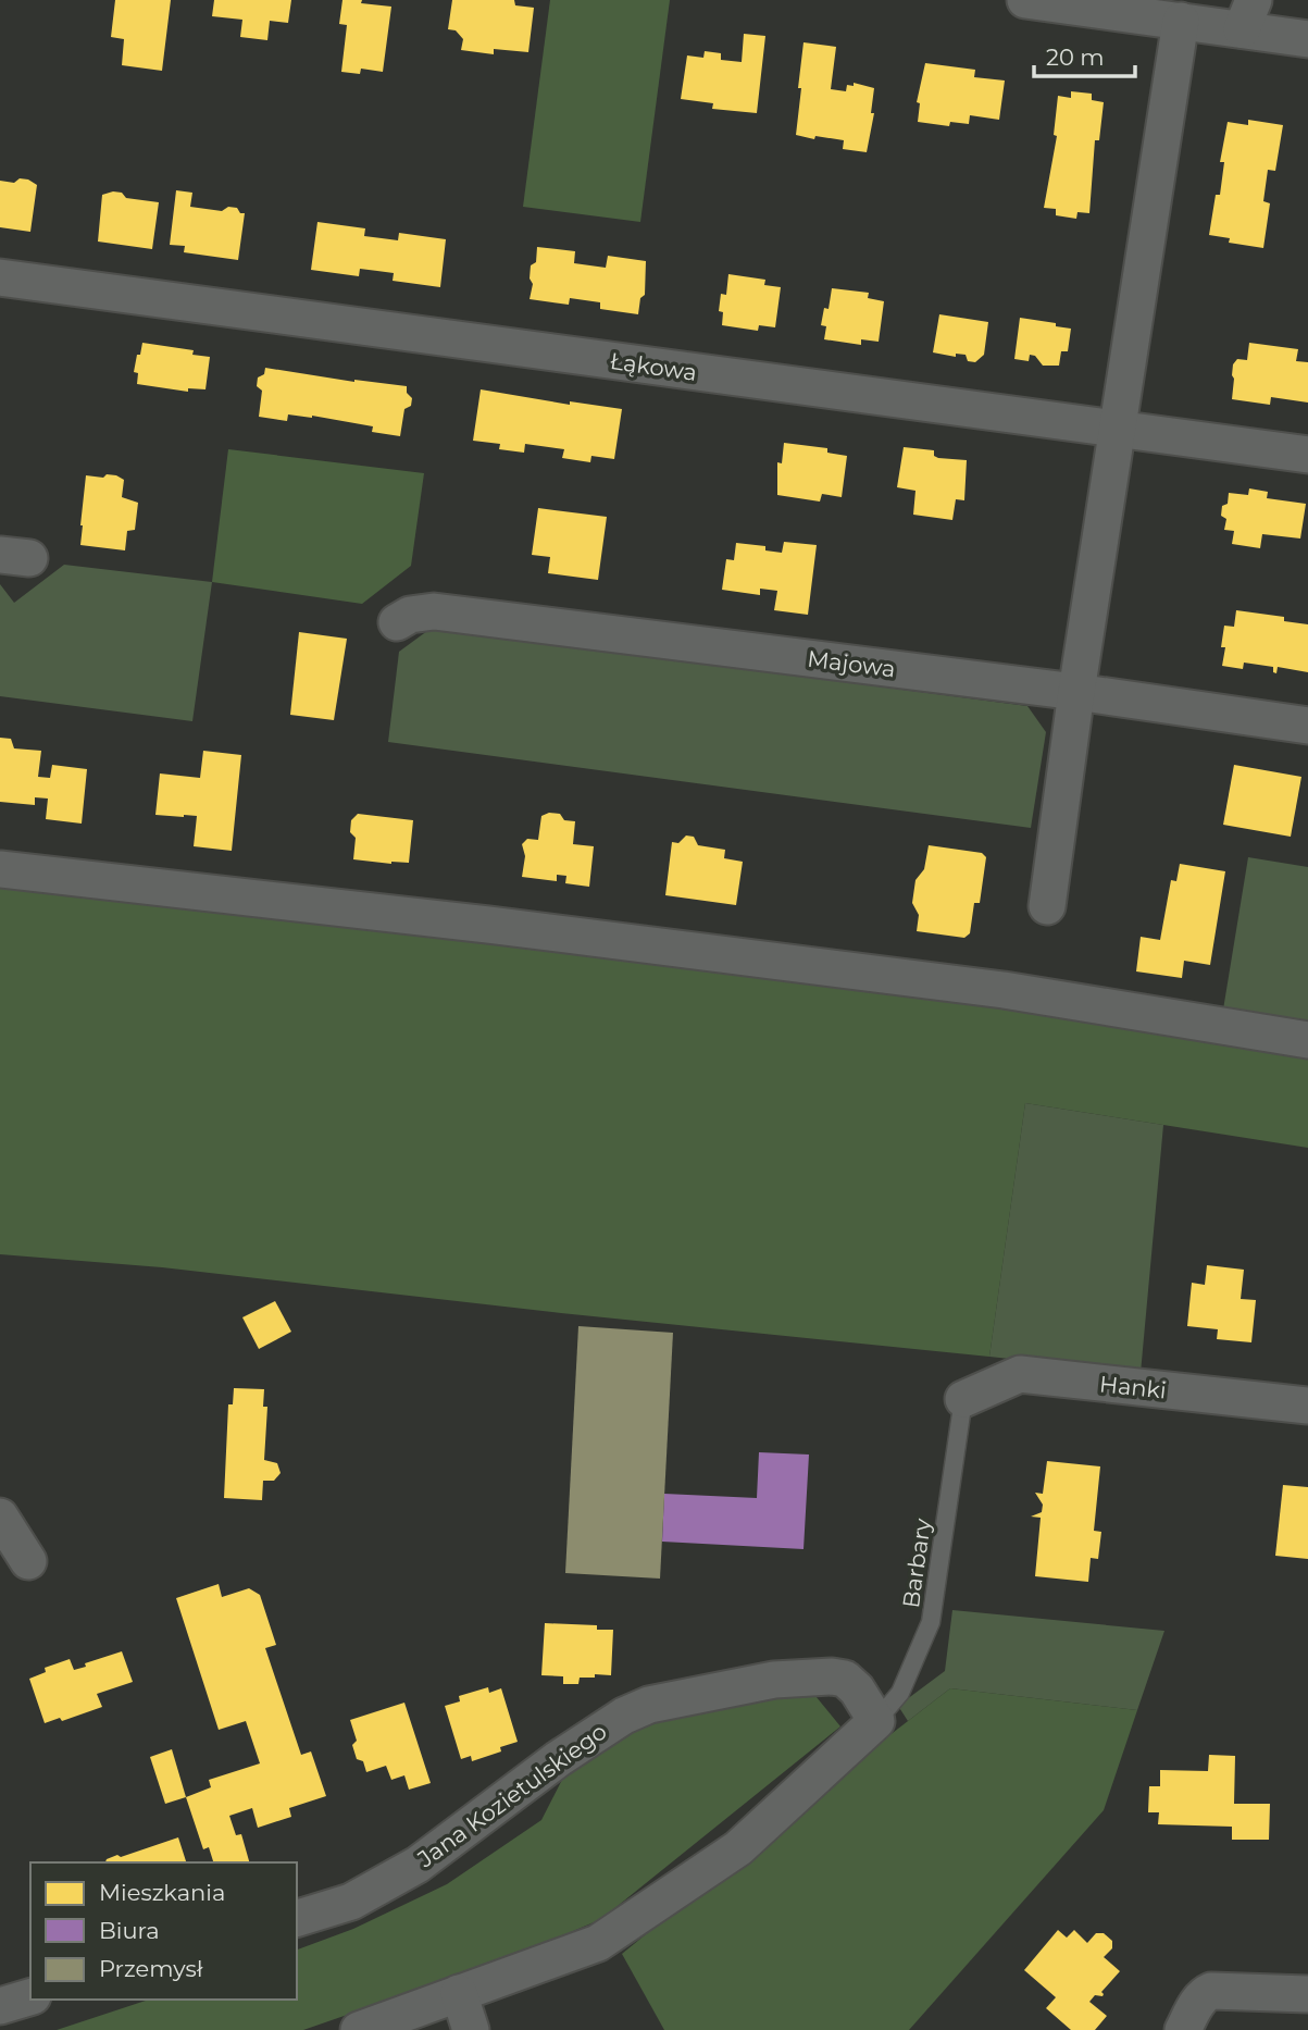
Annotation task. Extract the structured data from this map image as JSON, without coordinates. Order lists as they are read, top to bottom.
{
  "streets": {
    "street": [
      "Łąkowa",
      "Majowa",
      "Hanki",
      "Jana Kozietulskiego"
    ],
    "lane": ["Barbary"]
  },
  "crossings": [
    ["Hanki", "Barbary"],
    ["Barbary", "Jana Kozietulskiego"]
  ],
  "legend": ["Mieszkania", "Biura", "Przemysł"],
  "scale_bar": "20 m"
}
